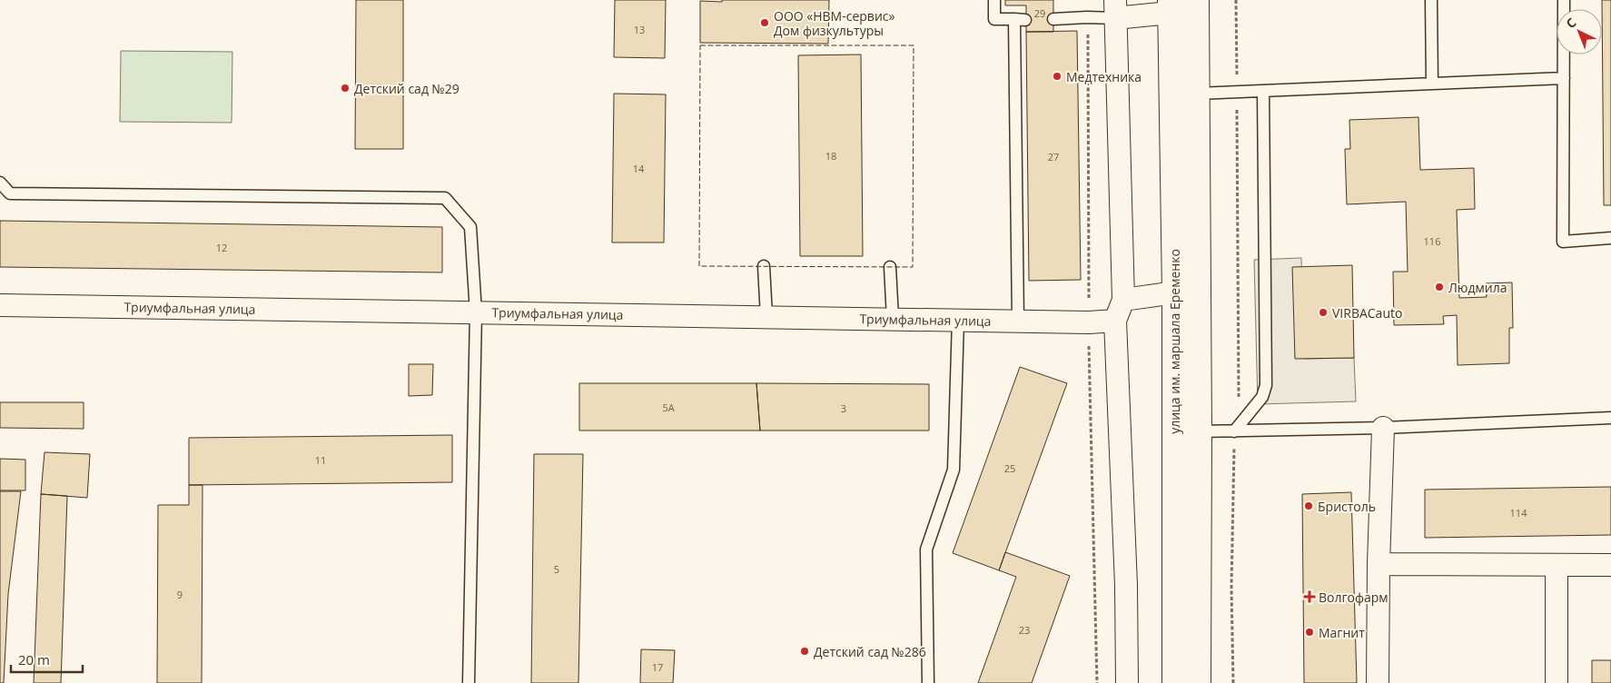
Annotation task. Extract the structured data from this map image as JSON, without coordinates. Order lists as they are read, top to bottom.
{
  "streets": {
    "highway": ["улица им. маршала Еременко"],
    "street": ["Триумфальная улица"]
  },
  "places": {
    "other": [
      "ООО «НВМ-сервис» Дом физкультуры",
      "Медтехника",
      "Детский сад №29",
      "Людмила",
      "VIRBACauto",
      "Бристоль",
      "Магнит",
      "Детский сад №286"
    ],
    "health": ["Волгофарм"]
  },
  "house_numbers": [
    "29",
    "13",
    "18",
    "27",
    "14",
    "116",
    "12",
    "5А",
    "3",
    "11",
    "25",
    "114",
    "5",
    "9",
    "23",
    "17"
  ],
  "scale_bar": "20 m",
  "north": "top left"
}
